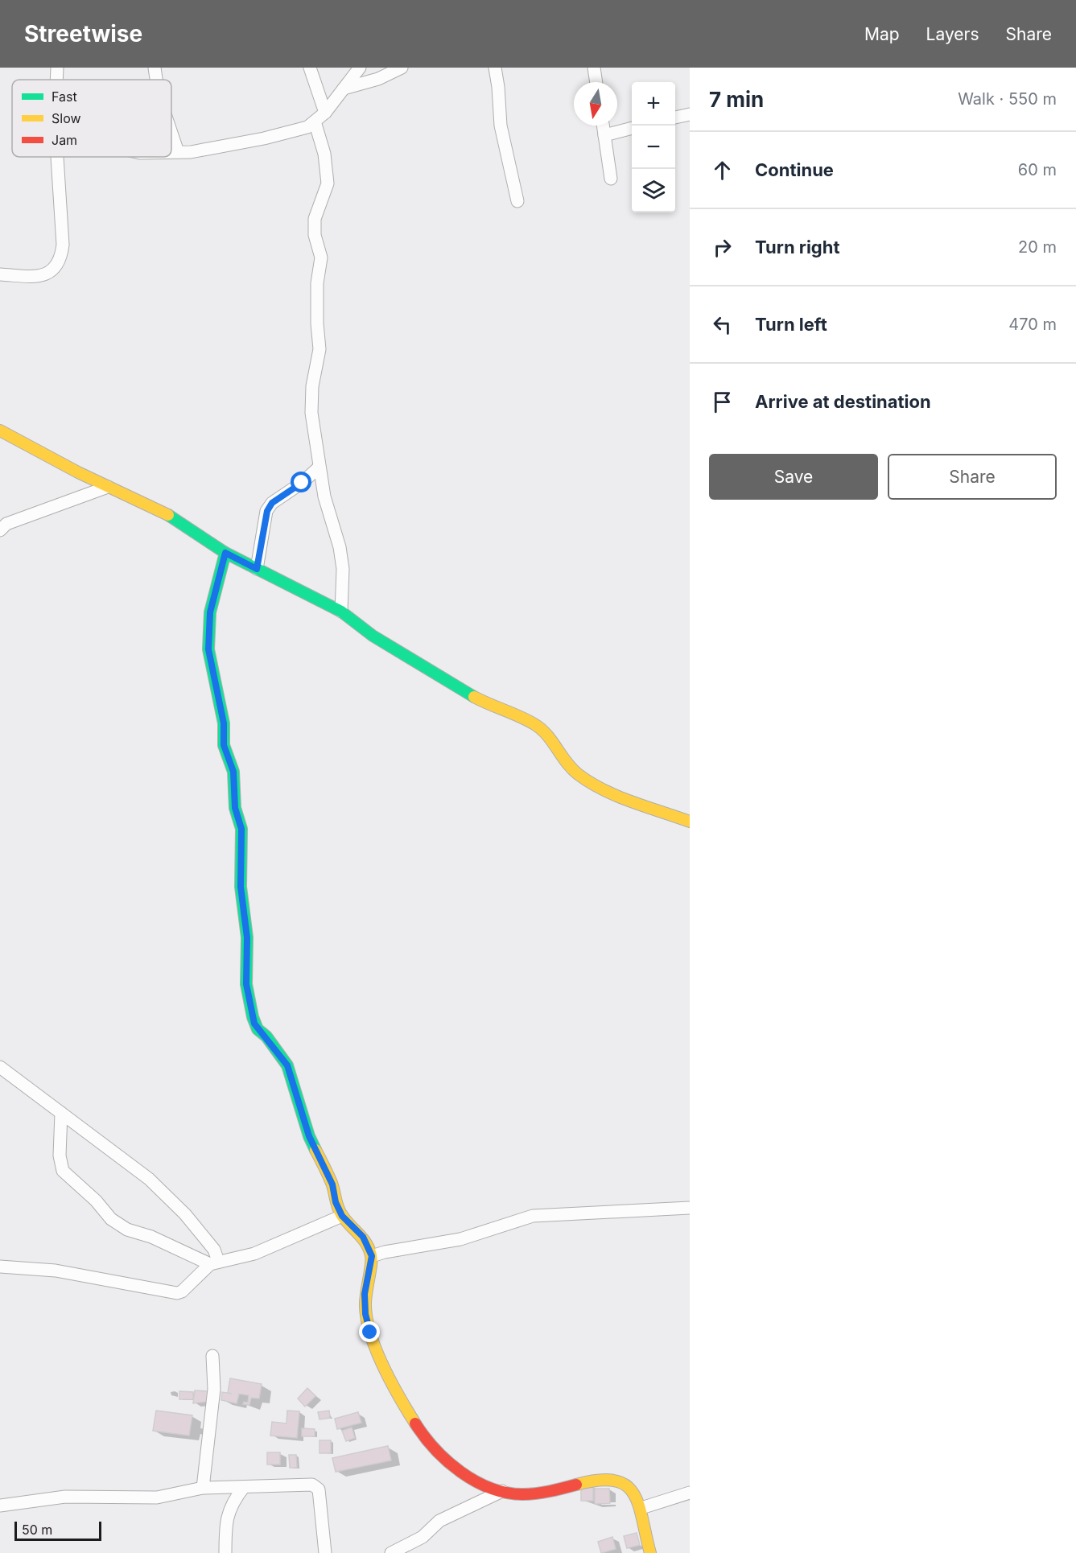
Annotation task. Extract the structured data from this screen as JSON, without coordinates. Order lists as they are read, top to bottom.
{
  "legend": ["Fast", "Slow", "Jam"],
  "scale_bar": "50 m",
  "north": "bottom",
  "page": {
    "header": "Streetwise",
    "nav": ["Map", "Layers", "Share"],
    "heading": ["7 min", "Walk · 550 m"],
    "map_buttons": ["+", "−"],
    "list": [
      ["Continue", "60 m"],
      ["Turn right", "20 m"],
      ["Turn left", "470 m"],
      "Arrive at destination"
    ],
    "buttons": ["Save", "Share"],
    "scale": "50 m"
  }
}
